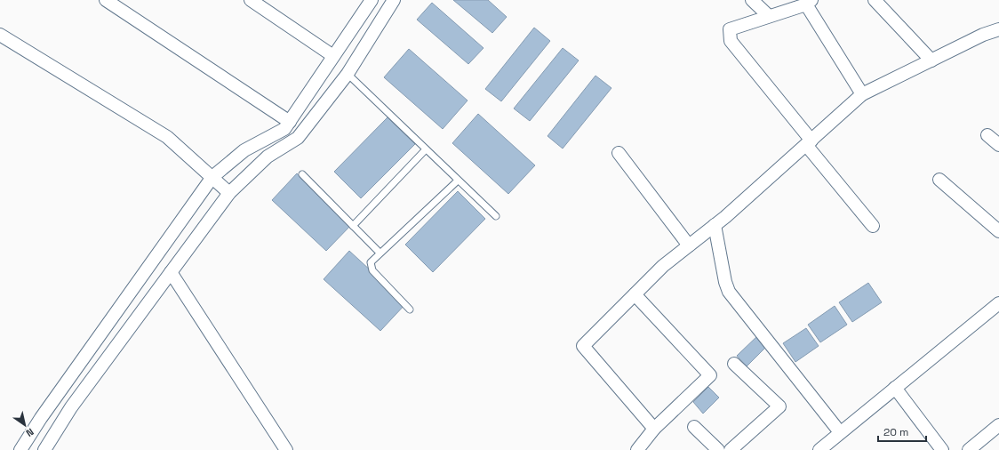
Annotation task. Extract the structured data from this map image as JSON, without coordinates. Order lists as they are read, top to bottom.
{
  "scale_bar": "20 m",
  "north": "bottom right"
}
